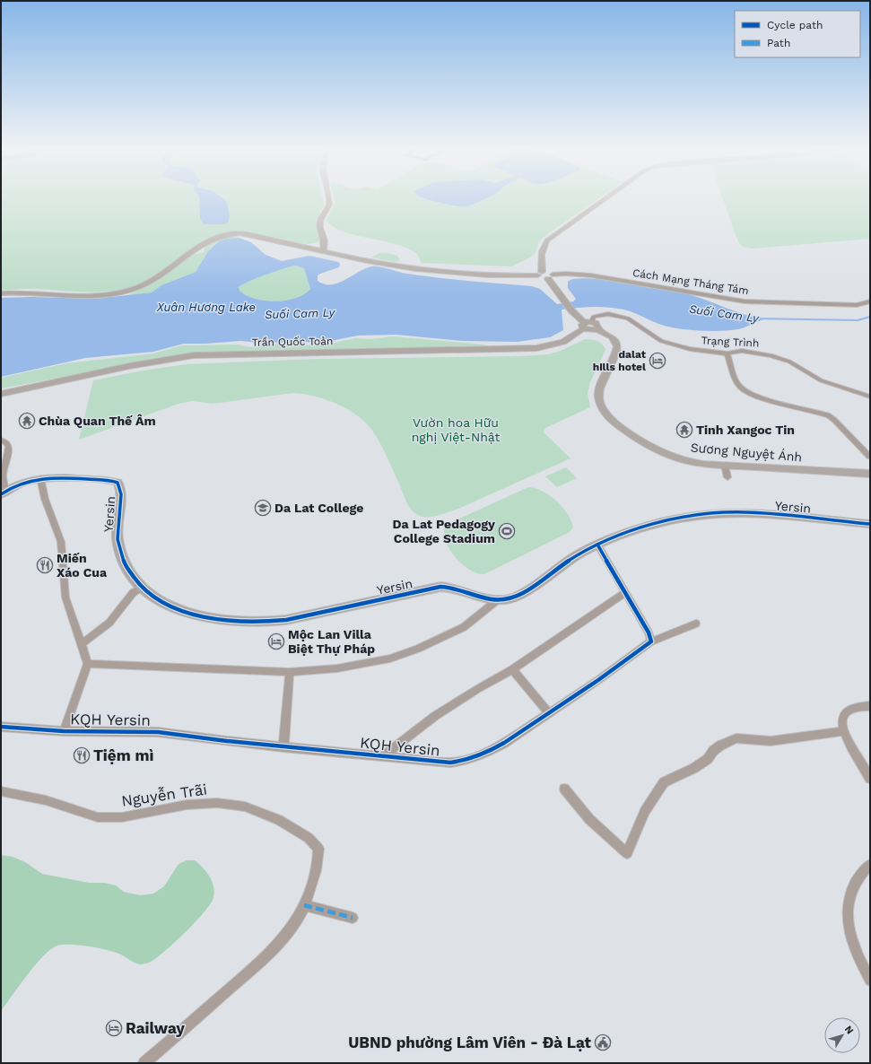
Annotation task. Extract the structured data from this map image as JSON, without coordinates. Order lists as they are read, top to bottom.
{
  "streets": {
    "main road": ["Trần Quốc Toản", "Sương Nguyệt Ánh", "Yersin"],
    "street": [
      "Cách Mạng Tháng Tám",
      "Trạng Trình",
      "KQH Yersin",
      "Nguyễn Trãi"
    ]
  },
  "crossings": [
    ["Trần Quốc Toản", "Trạng Trình"]
  ],
  "water": ["Xuân Hương Lake", "Suối Cam Ly"],
  "parks": ["Vườn hoa Hữu nghị Việt-Nhật"],
  "places": {
    "hotel": ["dalat hills hotel", "Mộc Lan Villa Biệt Thự Pháp", "Railway"],
    "temple": ["Chùa Quan Thế Âm", "Tinh Xangoc Tin"],
    "school or university": ["Da Lat College"],
    "sports": ["Da Lat Pedagogy College Stadium"],
    "restaurant": ["Miến Xáo Cua", "Tiệm mì"],
    "public building": ["UBND phường Lâm Viên - Đà Lạt"]
  },
  "legend": ["Cycle path", "Path"],
  "north": "top right"
}
